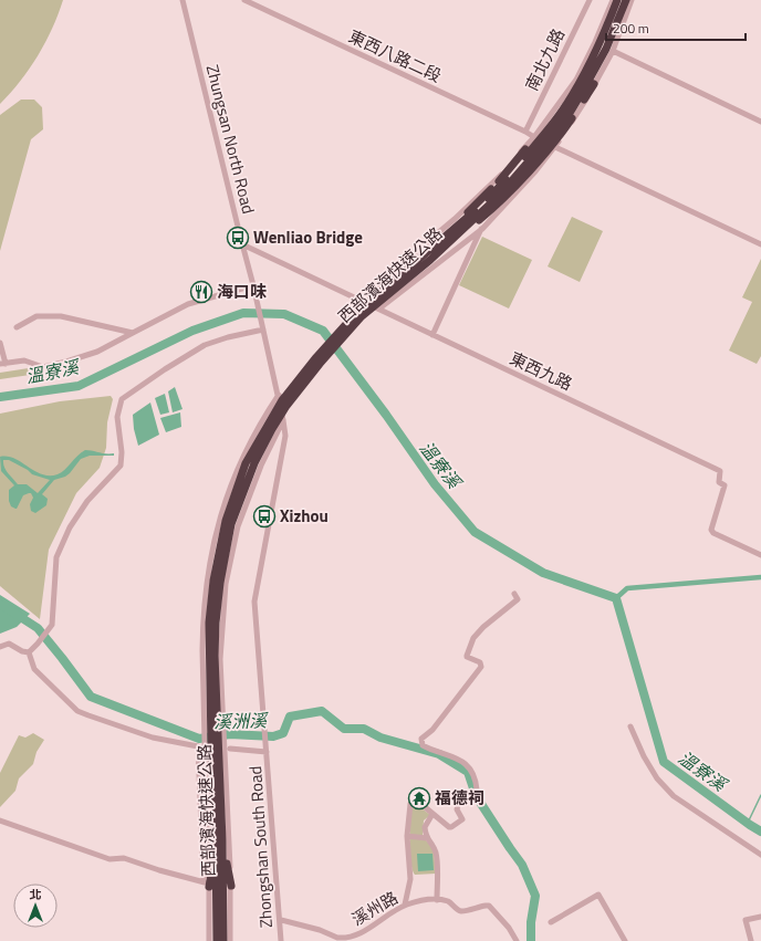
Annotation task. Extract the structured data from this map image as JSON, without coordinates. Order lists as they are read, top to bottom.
{
  "streets": {
    "highway": ["西部濱海快速公路"],
    "street": [
      "東西八路二段",
      "南北九路",
      "Zhungsan North Road",
      "東西九路",
      "Zhongshan South Road",
      "溪州路"
    ]
  },
  "crossings": [
    ["東西八路二段", "南北九路"],
    ["Zhungsan North Road", "東西九路"],
    ["Zhongshan South Road", "溪州路"]
  ],
  "water": ["溫寮溪", "溪洲溪"],
  "places": {
    "bus stop": ["Wenliao Bridge", "Xizhou"],
    "restaurant": ["海口味"],
    "temple": ["福德祠"]
  },
  "scale_bar": "200 m",
  "north": "top"
}
